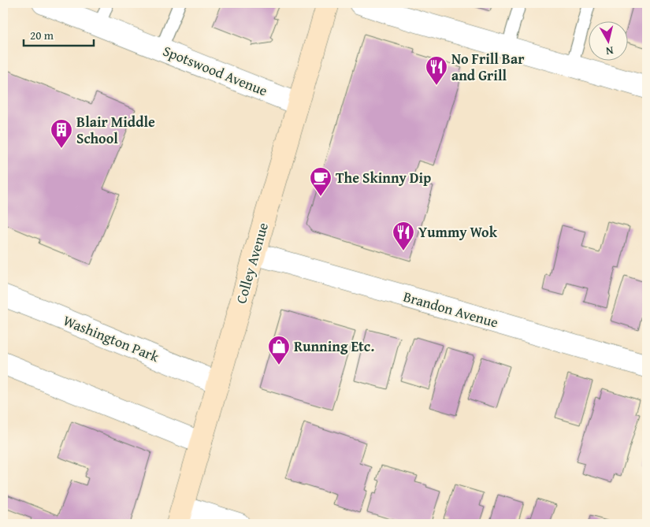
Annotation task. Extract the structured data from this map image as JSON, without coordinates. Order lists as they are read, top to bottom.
{
  "streets": {
    "main road": ["Colley Avenue"],
    "street": ["Spotswood Avenue", "Brandon Avenue", "Washington Park"]
  },
  "crossings": [
    ["Spotswood Avenue", "Colley Avenue"],
    ["Colley Avenue", "Brandon Avenue"],
    ["Colley Avenue", "Washington Park"]
  ],
  "places": {
    "restaurant": ["No Frill Bar and Grill", "Yummy Wok"],
    "building": ["Blair Middle School"],
    "cafe": ["The Skinny Dip"],
    "shop": ["Running Etc."]
  },
  "scale_bar": "20 m",
  "north": "bottom"
}
